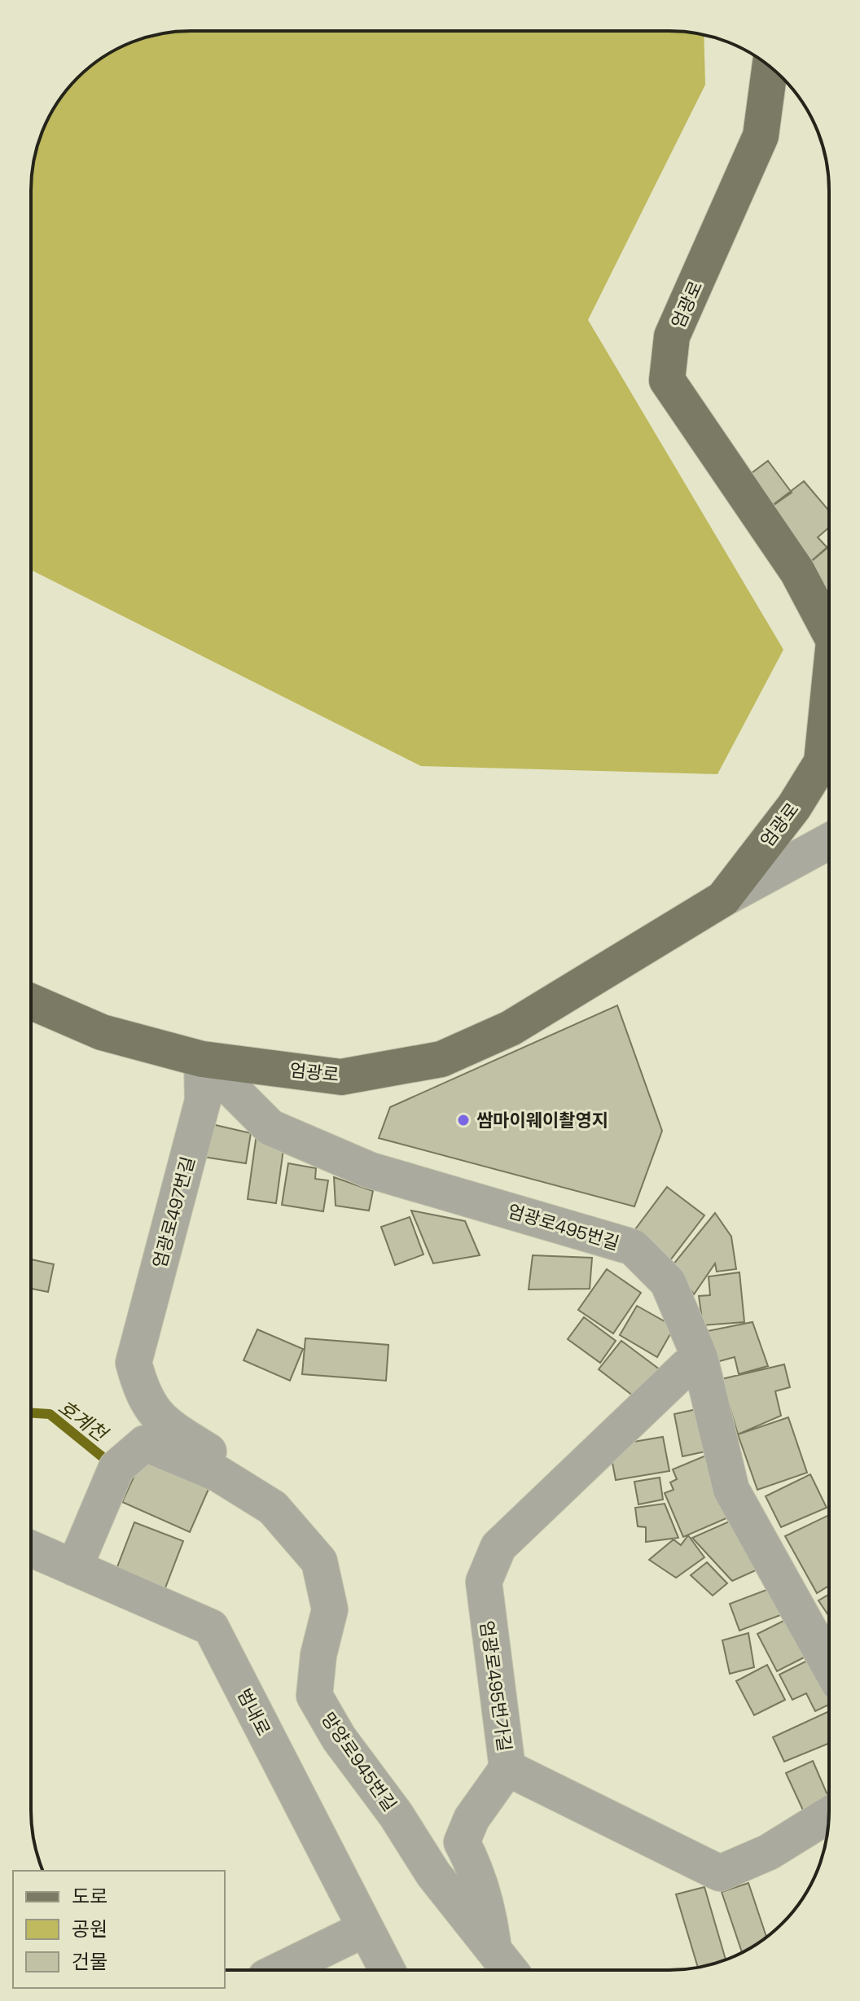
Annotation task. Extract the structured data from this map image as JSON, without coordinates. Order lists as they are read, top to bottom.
{
  "streets": {
    "main road": ["엄광로"],
    "street": [
      "엄광로497번길",
      "엄광로495번길",
      "엄광로495번가길",
      "범내로",
      "망양로945번길"
    ]
  },
  "crossings": [
    ["엄광로", "엄광로497번길"],
    ["엄광로", "엄광로495번길"],
    ["엄광로497번길", "엄광로495번길"],
    ["엄광로497번길", "망양로945번길"],
    ["엄광로495번길", "엄광로495번가길"],
    ["범내로", "망양로945번길"]
  ],
  "water": ["호계천"],
  "places": ["쌈마이웨이촬영지"],
  "legend": ["도로", "공원", "건물"]
}
